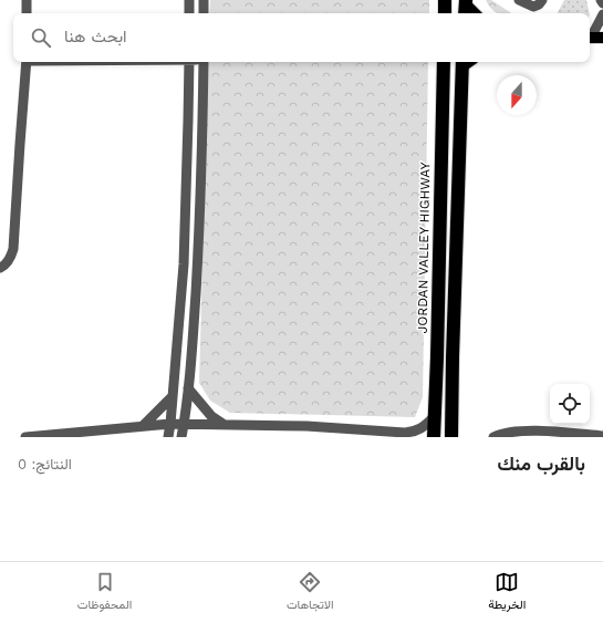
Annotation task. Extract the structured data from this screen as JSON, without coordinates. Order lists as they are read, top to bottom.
{
  "streets": {
    "highway": ["JORDAN VALLEY HIGHWAY"]
  },
  "north": "bottom",
  "page": {
    "search": "ابحث هنا",
    "heading": ["بالقرب منك", "النتائج: 0"],
    "nav": ["الخريطة", "الاتجاهات", "المحفوظات"]
  }
}
